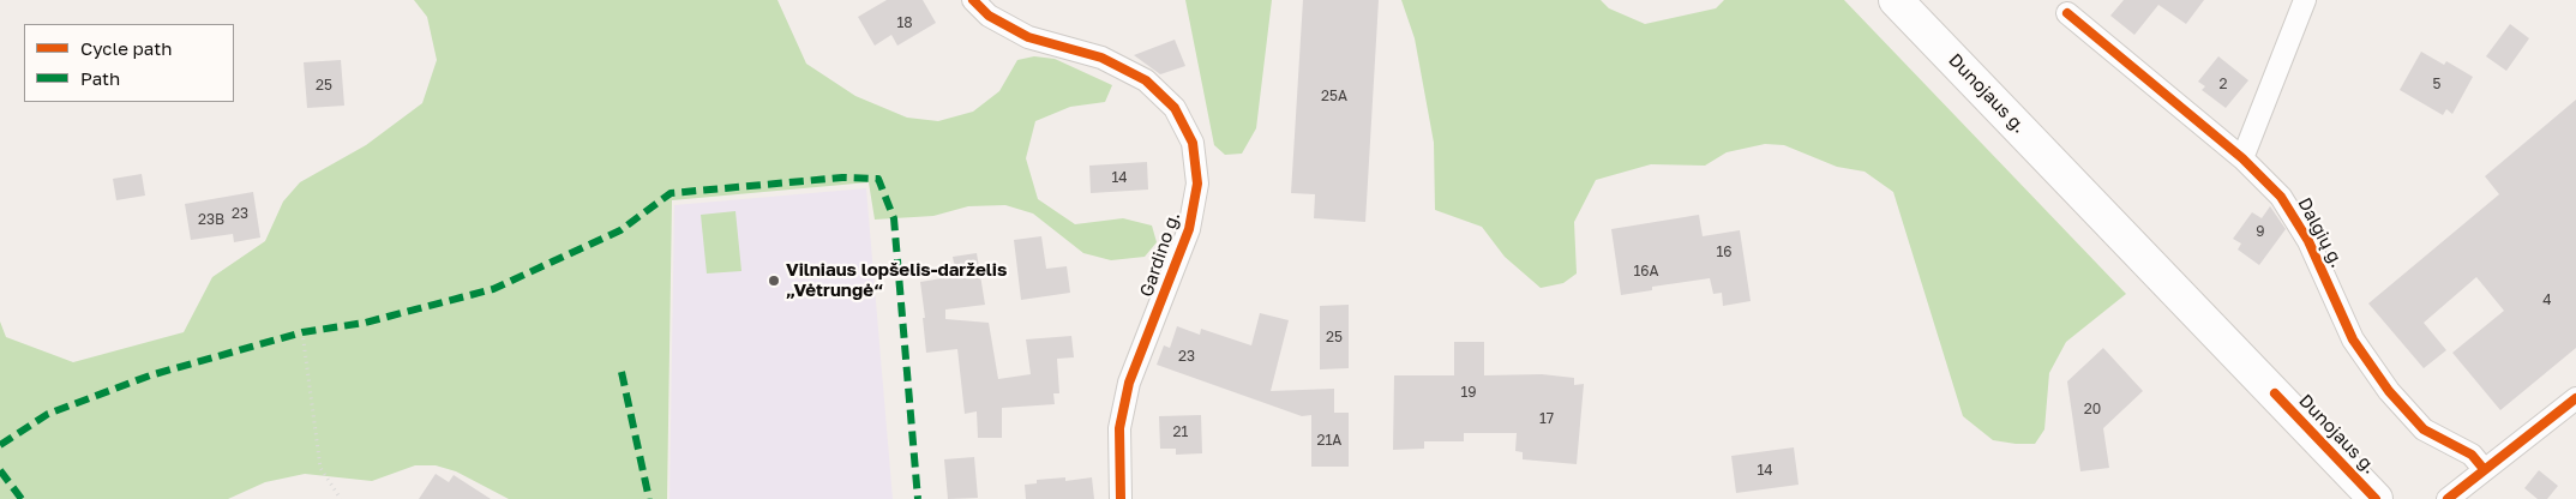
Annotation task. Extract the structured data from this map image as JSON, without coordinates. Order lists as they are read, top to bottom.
{
  "streets": {
    "main road": ["Dunojaus g."],
    "street": ["Dalgių g.", "Gardino g."]
  },
  "places": ["Vilniaus lopšelis-darželis „Vėtrungė“"],
  "house_numbers": [
    "18",
    "2",
    "5",
    "25",
    "25A",
    "14",
    "23",
    "23B",
    "9",
    "16",
    "16A",
    "4",
    "25",
    "23",
    "19",
    "20",
    "17",
    "21",
    "21A",
    "14"
  ],
  "legend": ["Cycle path", "Path"]
}
